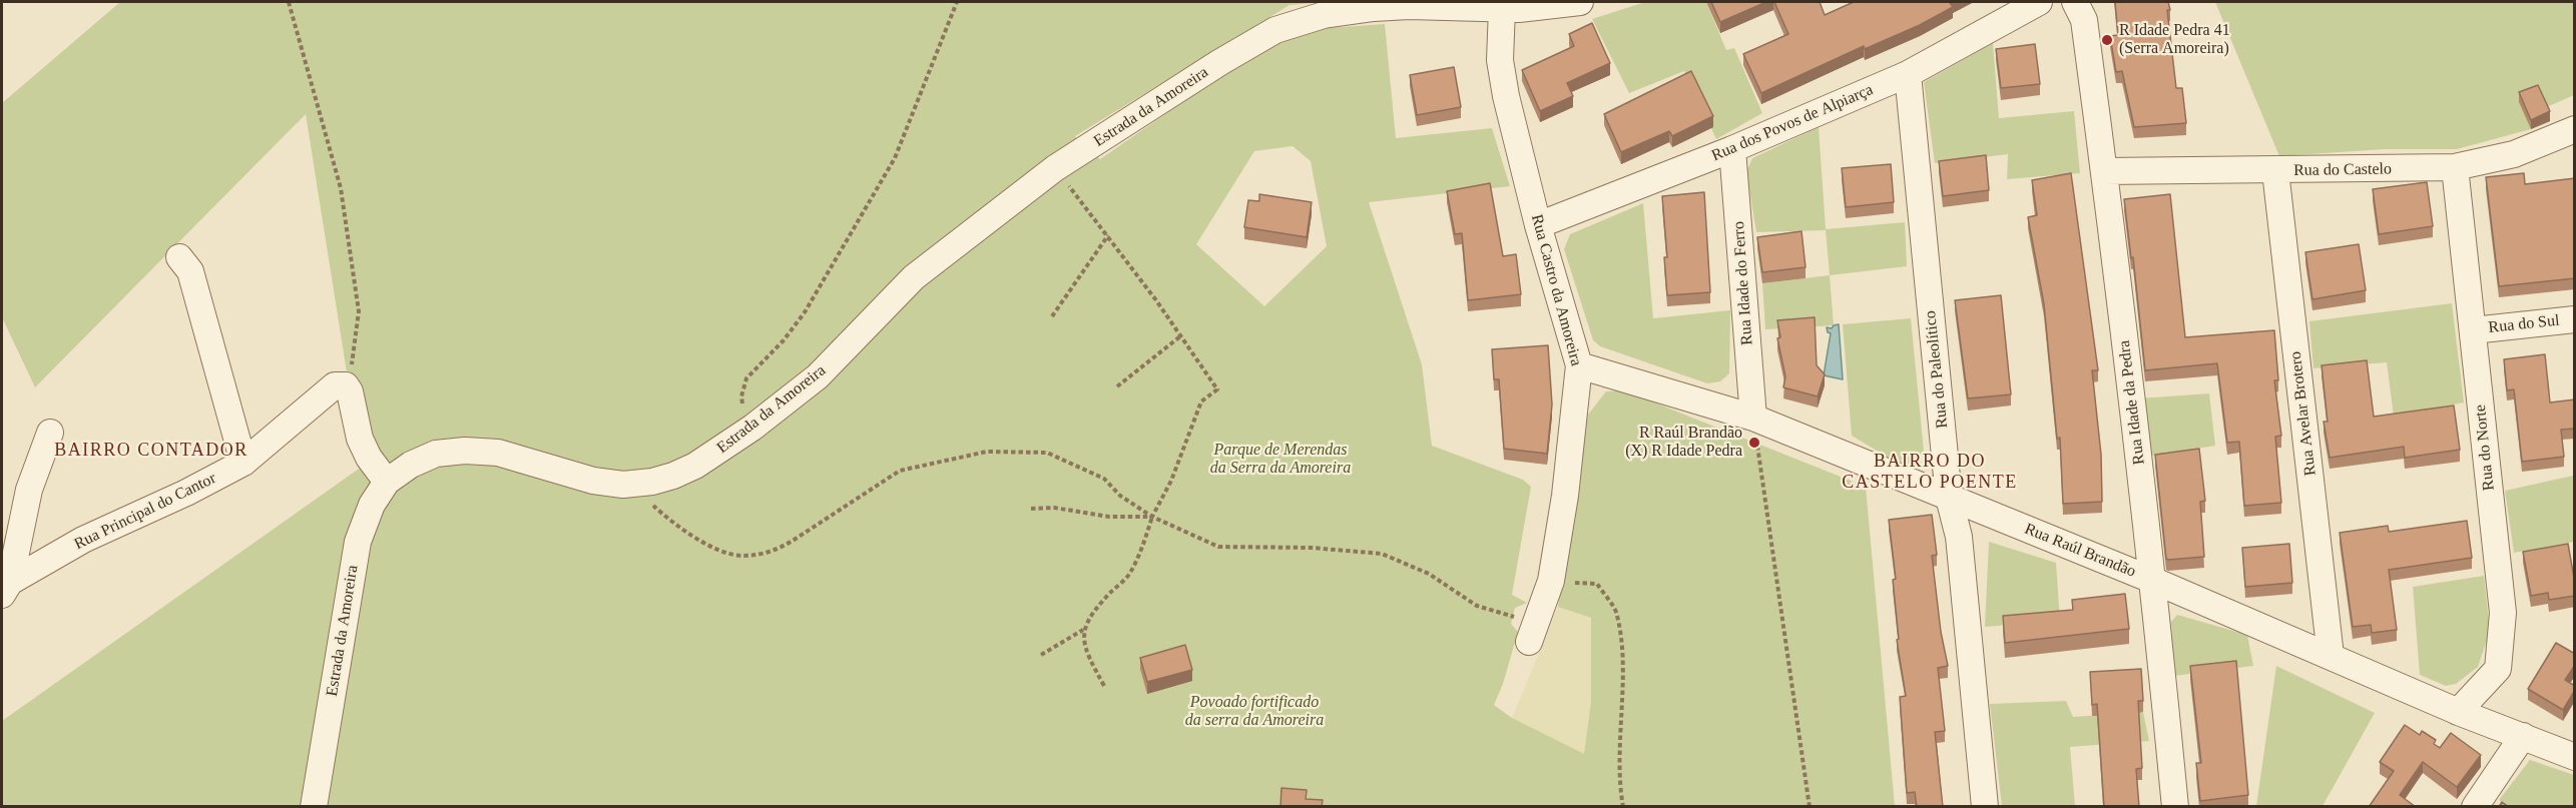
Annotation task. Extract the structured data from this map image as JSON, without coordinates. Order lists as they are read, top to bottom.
{
  "streets": {
    "street": [
      "Estrada da Amoreira",
      "Rua dos Povos de Alpiarça",
      "Rua do Castelo",
      "Rua Idade do Ferro",
      "Rua Castro da Amoreira",
      "Rua do Sul",
      "Rua do Paleolítico",
      "Rua Idade da Pedra",
      "Rua Avelar Brotero",
      "Rua do Norte",
      "Rua Principal do Cantor",
      "Rua Raúl Brandão"
    ]
  },
  "crossings": [
    ["Estrada da Amoreira", "Rua Castro da Amoreira"],
    ["Rua dos Povos de Alpiarça", "Rua Idade do Ferro"],
    ["Rua dos Povos de Alpiarça", "Rua Castro da Amoreira"],
    ["Rua dos Povos de Alpiarça", "Rua do Paleolítico"],
    ["Rua do Castelo", "Rua Idade da Pedra"],
    ["Rua do Castelo", "Rua Avelar Brotero"],
    ["Rua do Castelo", "Rua do Norte"],
    ["Rua Idade do Ferro", "Rua Raúl Brandão"],
    ["Rua Castro da Amoreira", "Rua Raúl Brandão"],
    ["Rua do Sul", "Rua do Norte"],
    ["Rua do Paleolítico", "Rua Raúl Brandão"],
    ["Rua Idade da Pedra", "Rua Raúl Brandão"],
    ["Rua Avelar Brotero", "Rua Raúl Brandão"],
    ["Rua do Norte", "Rua Raúl Brandão"]
  ],
  "districts": ["BAIRRO CONTADOR", "BAIRRO DO CASTELO POENTE"],
  "parks": ["Parque de Merendas da Serra da Amoreira", "Povoado fortificado da serra da Amoreira"],
  "places": ["R Idade Pedra 41 (Serra Amoreira)", "R Raúl Brandão (X) R Idade Pedra"]
}
